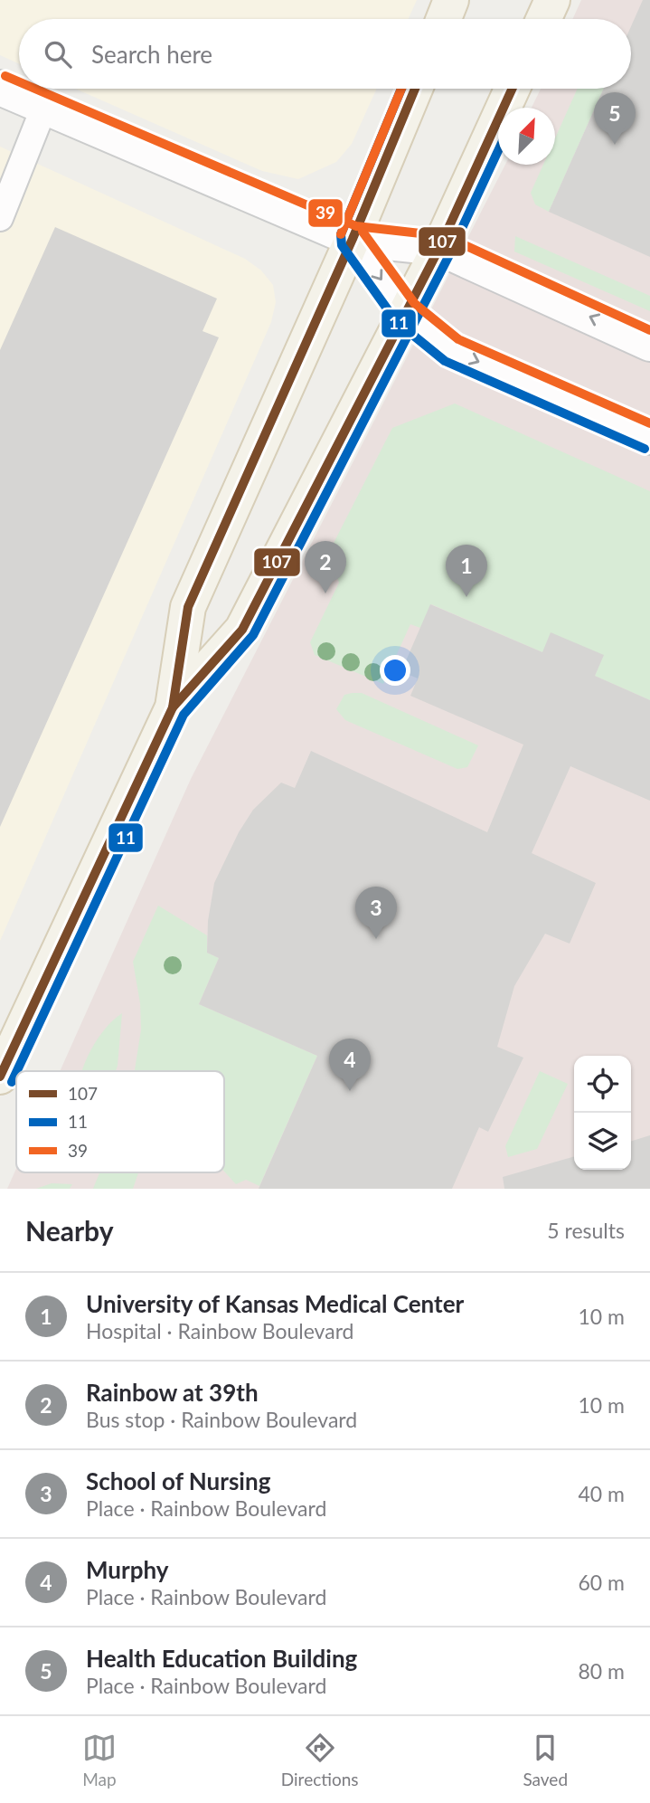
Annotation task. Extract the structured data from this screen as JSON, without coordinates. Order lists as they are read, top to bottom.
{
  "lines": ["transit line 39", "transit line 107", "transit line 11"],
  "legend": ["107", "11", "39"],
  "north": "top right",
  "page": {
    "search": "Search here",
    "pins": [
      "5",
      "2",
      "1",
      "3",
      "4"
    ],
    "heading": ["Nearby", "5 results"],
    "list": [
      {
        "mark": "1",
        "name": "University of Kansas Medical Center",
        "note": "Hospital · Rainbow Boulevard",
        "value": "10 m"
      },
      {
        "mark": "2",
        "name": "Rainbow at 39th",
        "note": "Bus stop · Rainbow Boulevard",
        "value": "10 m"
      },
      {
        "mark": "3",
        "name": "School of Nursing",
        "note": "Place · Rainbow Boulevard",
        "value": "40 m"
      },
      {
        "mark": "4",
        "name": "Murphy",
        "note": "Place · Rainbow Boulevard",
        "value": "60 m"
      },
      {
        "mark": "5",
        "name": "Health Education Building",
        "note": "Place · Rainbow Boulevard",
        "value": "80 m"
      }
    ],
    "nav": ["Map", "Directions", "Saved"]
  }
}
